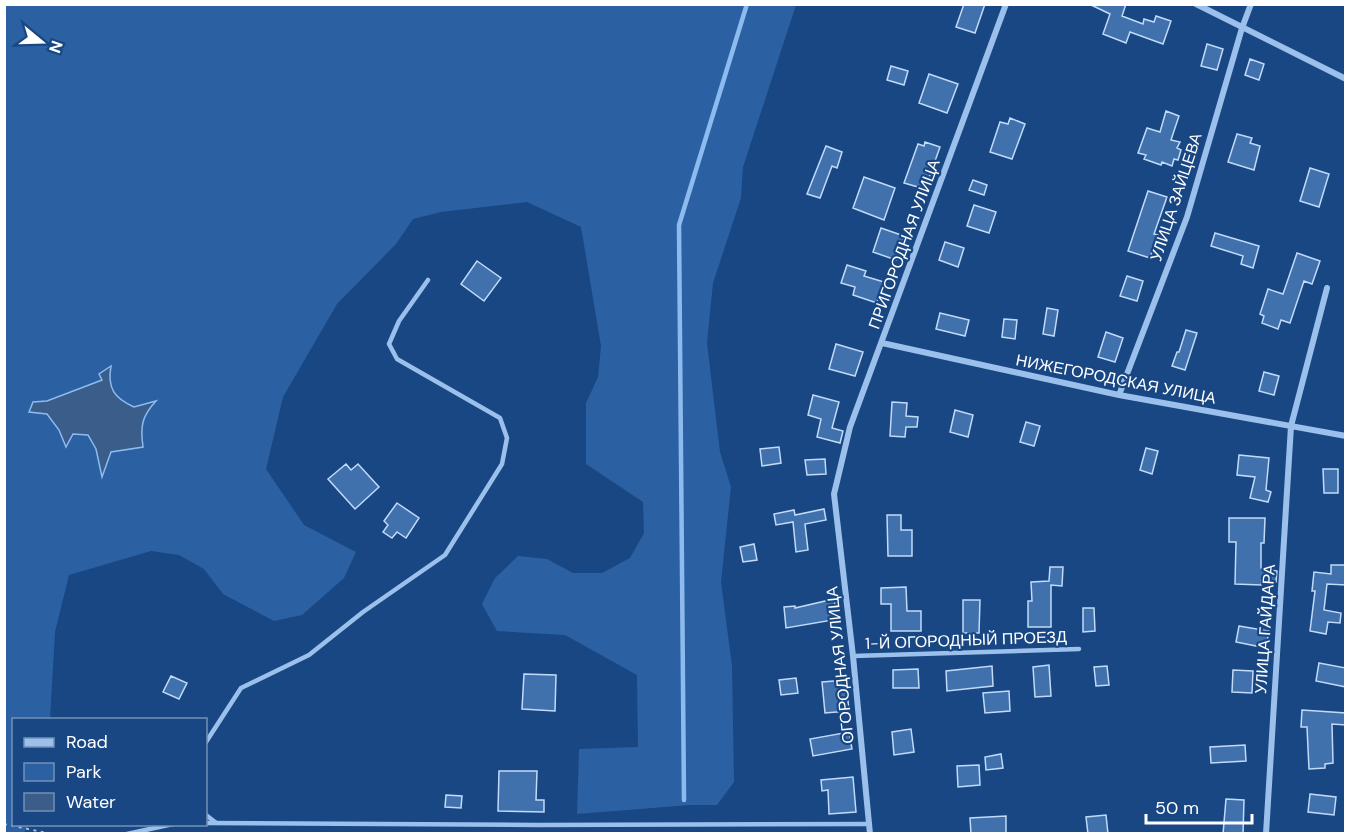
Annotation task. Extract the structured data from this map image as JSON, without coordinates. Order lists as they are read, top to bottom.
{
  "streets": {
    "street": [
      "УЛИЦА ЗАЙЦЕВА",
      "ПРИГОРОДНАЯ УЛИЦА",
      "НИЖЕГОРОДСКАЯ УЛИЦА",
      "УЛИЦА ГАЙДАРА",
      "ОГОРОДНАЯ УЛИЦА"
    ],
    "lane": ["1-Й ОГОРОДНЫЙ ПРОЕЗД"]
  },
  "crossings": [
    ["УЛИЦА ЗАЙЦЕВА", "НИЖЕГОРОДСКАЯ УЛИЦА"],
    ["ПРИГОРОДНАЯ УЛИЦА", "НИЖЕГОРОДСКАЯ УЛИЦА"],
    ["ПРИГОРОДНАЯ УЛИЦА", "ОГОРОДНАЯ УЛИЦА"],
    ["НИЖЕГОРОДСКАЯ УЛИЦА", "УЛИЦА ГАЙДАРА"],
    ["1-Й ОГОРОДНЫЙ ПРОЕЗД", "ОГОРОДНАЯ УЛИЦА"]
  ],
  "legend": ["Road", "Park", "Water"],
  "scale_bar": "50 m",
  "north": "right"
}
